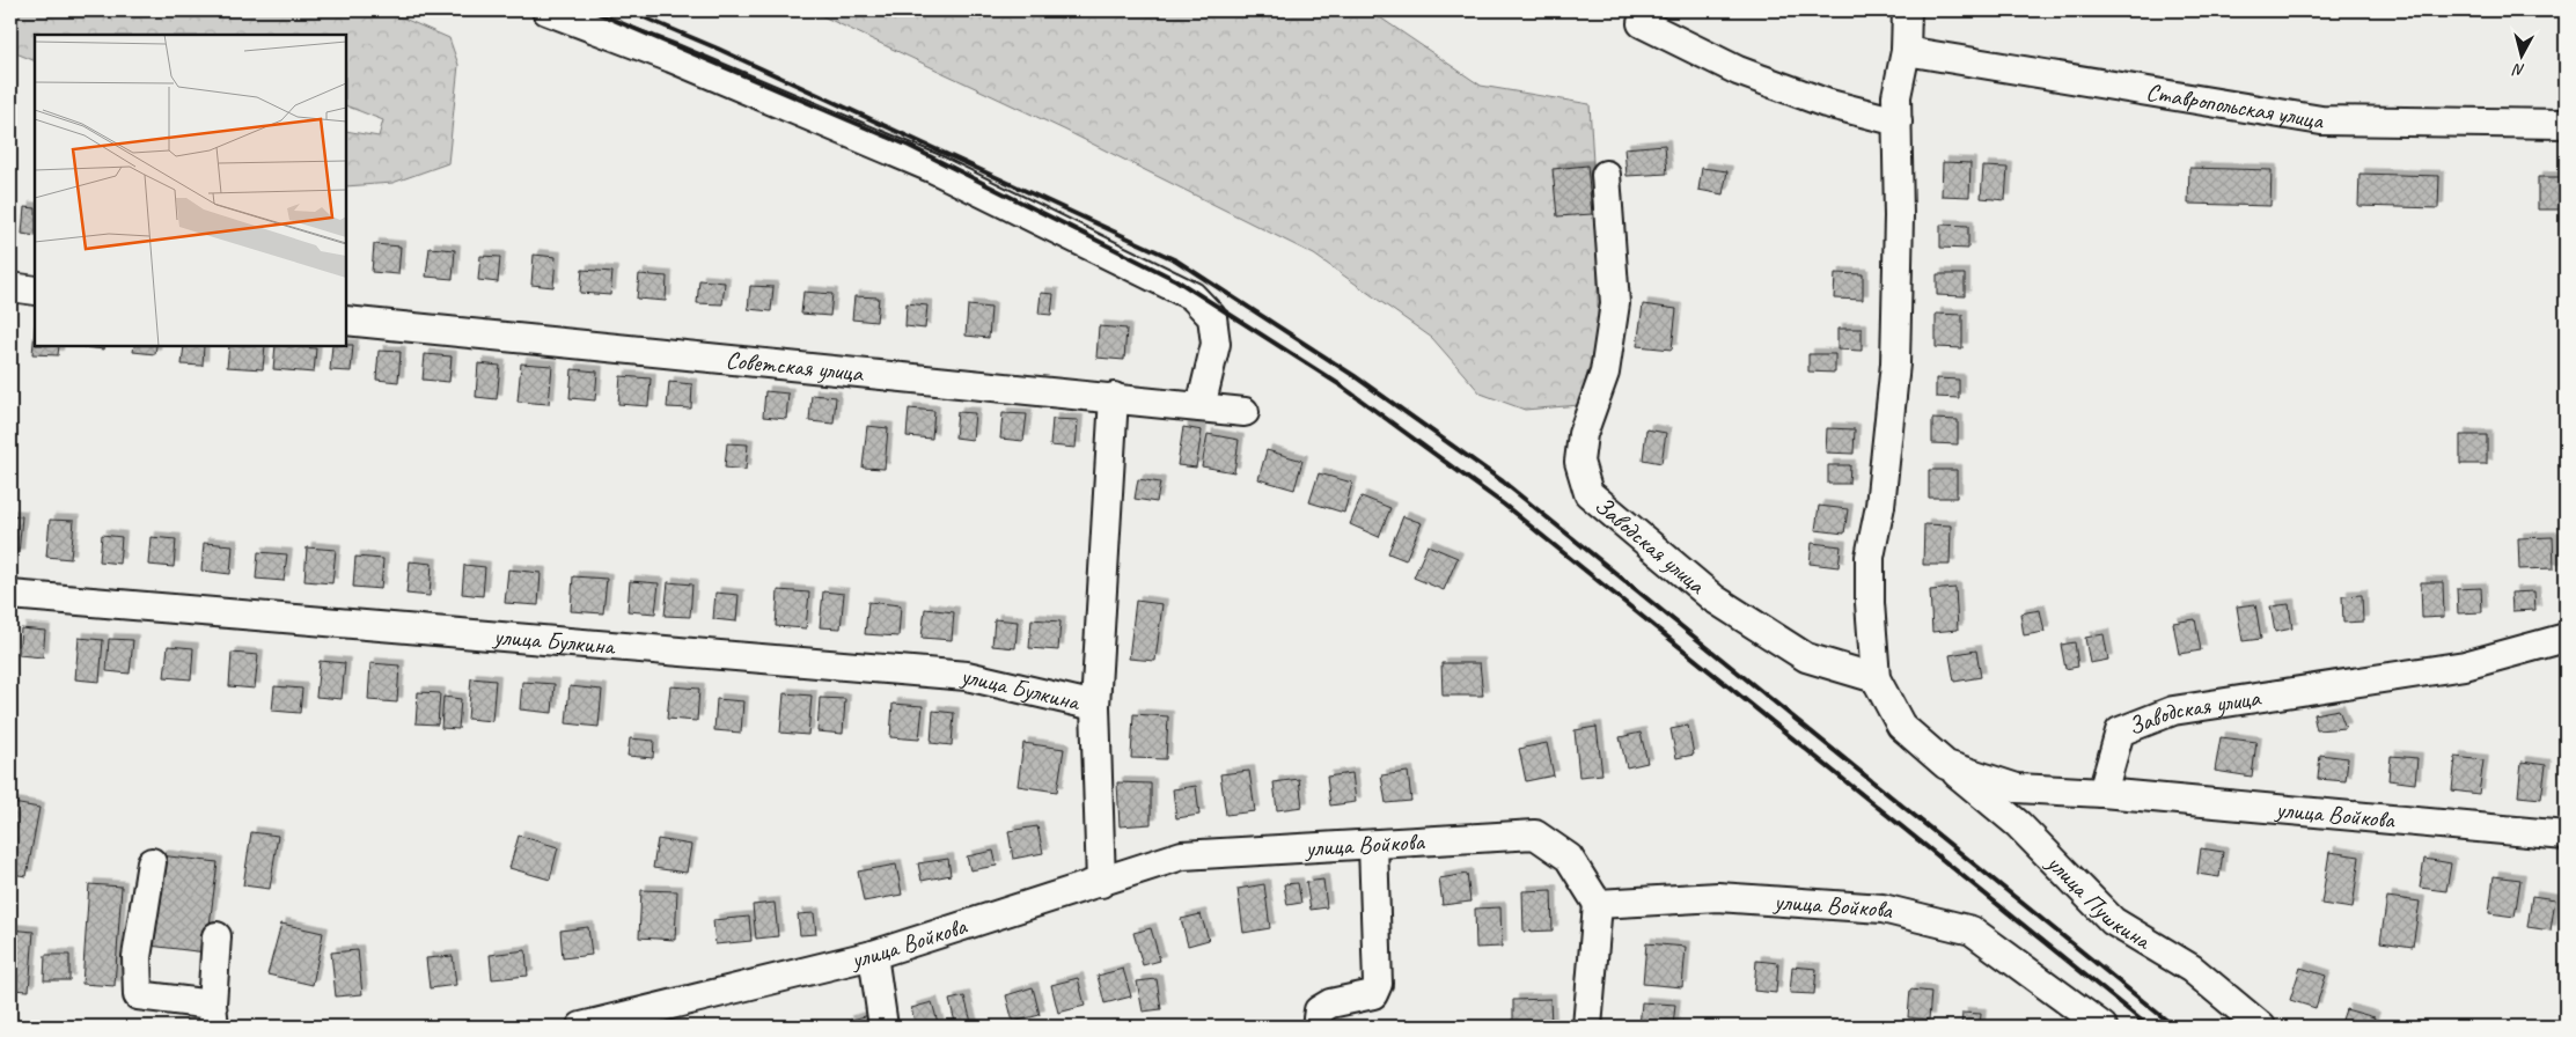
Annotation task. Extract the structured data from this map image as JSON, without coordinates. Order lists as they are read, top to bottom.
{
  "streets": {
    "street": [
      "Ставропольская улица",
      "Советская улица",
      "Заводская улица",
      "улица Булкина",
      "улица Войкова",
      "улица Пушкина"
    ]
  },
  "crossings": [
    ["Заводская улица", "улица Войкова"]
  ],
  "north": "bottom"
}
